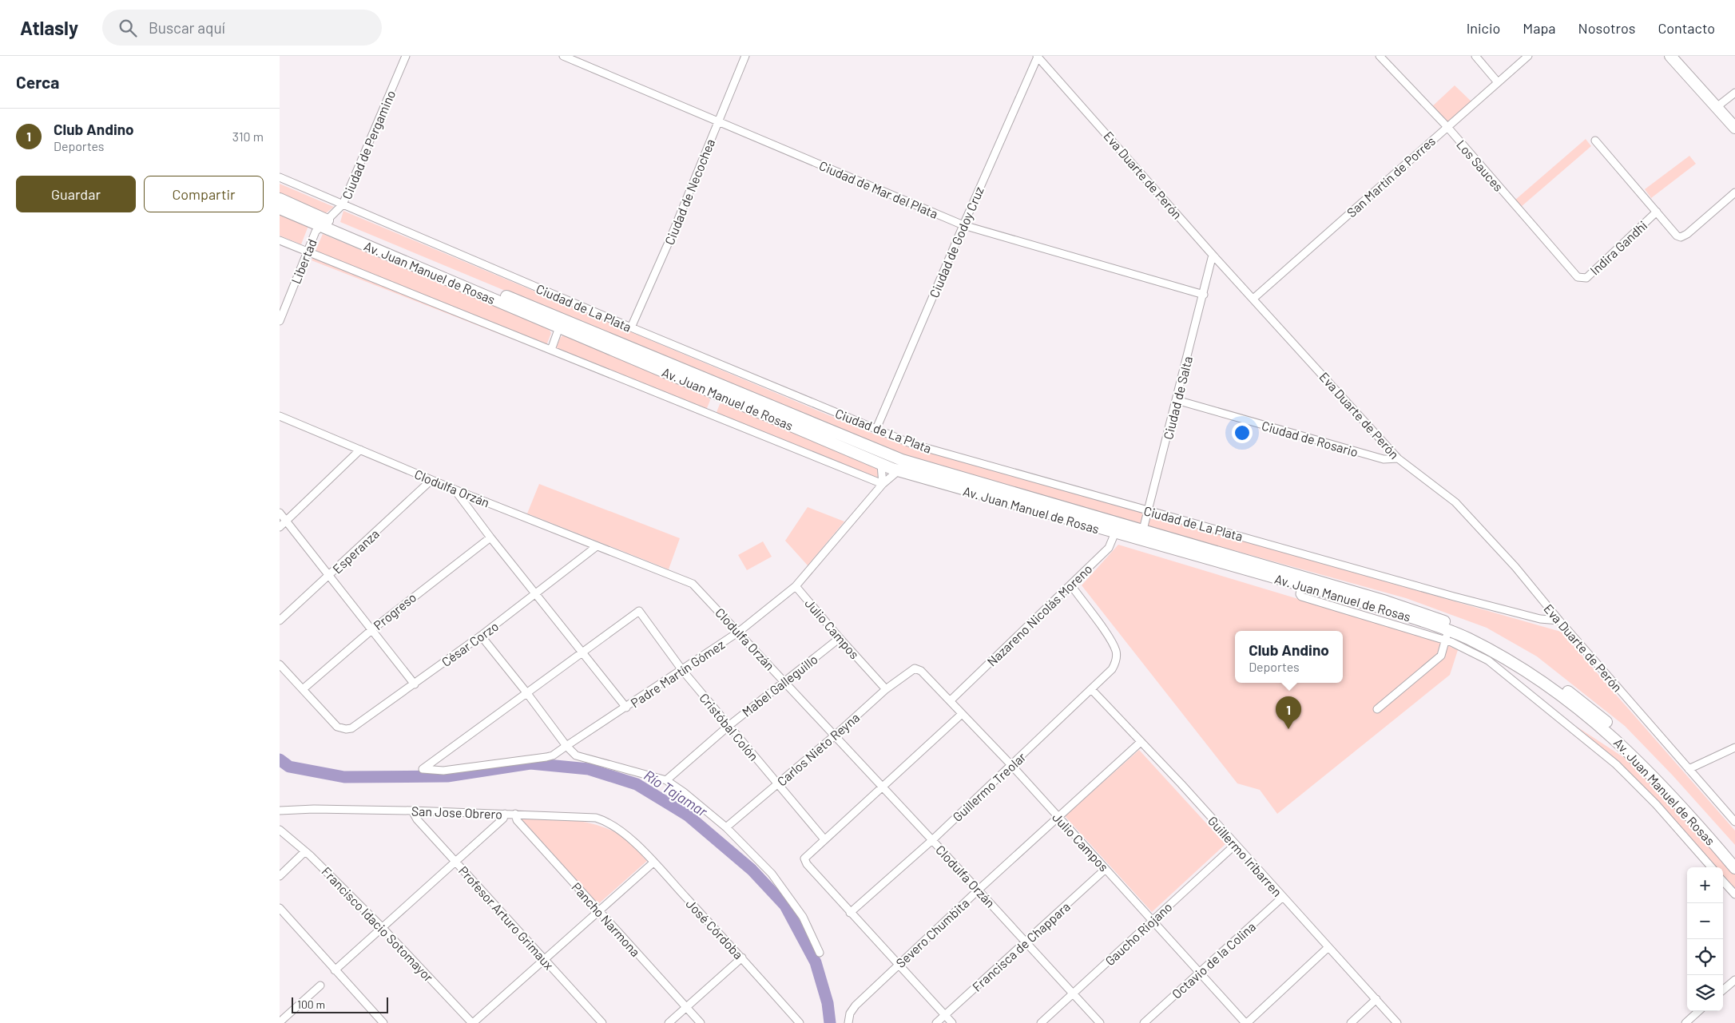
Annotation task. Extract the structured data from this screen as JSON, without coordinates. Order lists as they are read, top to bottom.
{
  "streets": {
    "main road": ["Av. Juan Manuel de Rosas"],
    "street": [
      "Ciudad de Pergamino",
      "Los Sauces",
      "Eva Duarte de Perón",
      "San Martín de Porres",
      "Ciudad de Mar del Plata",
      "Ciudad de Necochea",
      "Ciudad de Godoy Cruz",
      "Indira Gandhi",
      "Libertad",
      "Ciudad de La Plata",
      "Ciudad de Salta",
      "Ciudad de Rosario",
      "Clodulfa Orzán",
      "Esperanza",
      "Progreso",
      "Nazareno Nicolás Moreno",
      "Julio Campos",
      "César Corzo",
      "Padre Martín Gómez",
      "Mabel Galleguillo",
      "Cristóbal Colón",
      "Carlos Nieto Reyna",
      "Guillermo Treolar",
      "San Jose Obrero",
      "Guillermo Iribarren",
      "Profesor Arturo Grimaux",
      "Pancho Narmona",
      "Francisco Idacio Sotomayor",
      "José Córdoba",
      "Severo Chumbita",
      "Gaucho Riojano",
      "Francisca de Chappara",
      "Octavio de la Colina"
    ]
  },
  "crossings": [
    ["Ciudad de Pergamino", "Libertad"],
    ["Ciudad de Pergamino", "Av. Juan Manuel de Rosas"],
    ["Ciudad de Pergamino", "Ciudad de La Plata"],
    ["Los Sauces", "San Martín de Porres"],
    ["Los Sauces", "Indira Gandhi"],
    ["Eva Duarte de Perón", "San Martín de Porres"],
    ["Eva Duarte de Perón", "Ciudad de Godoy Cruz"],
    ["Eva Duarte de Perón", "Ciudad de La Plata"],
    ["Eva Duarte de Perón", "Ciudad de Salta"],
    ["Eva Duarte de Perón", "Ciudad de Rosario"],
    ["Ciudad de Mar del Plata", "Ciudad de Necochea"],
    ["Ciudad de Mar del Plata", "Ciudad de Godoy Cruz"],
    ["Ciudad de Mar del Plata", "Ciudad de Salta"],
    ["Ciudad de Necochea", "Ciudad de La Plata"],
    ["Ciudad de Godoy Cruz", "Ciudad de La Plata"],
    ["Libertad", "Av. Juan Manuel de Rosas"],
    ["Av. Juan Manuel de Rosas", "Ciudad de Salta"],
    ["Av. Juan Manuel de Rosas", "Nazareno Nicolás Moreno"],
    ["Av. Juan Manuel de Rosas", "Padre Martín Gómez"],
    ["Ciudad de La Plata", "Ciudad de Salta"],
    ["Ciudad de Salta", "Ciudad de Rosario"],
    ["Clodulfa Orzán", "Esperanza"],
    ["Clodulfa Orzán", "César Corzo"],
    ["Clodulfa Orzán", "Padre Martín Gómez"],
    ["Clodulfa Orzán", "Mabel Galleguillo"],
    ["Clodulfa Orzán", "Carlos Nieto Reyna"],
    ["Clodulfa Orzán", "Guillermo Treolar"],
    ["Clodulfa Orzán", "Severo Chumbita"],
    ["Clodulfa Orzán", "Gaucho Riojano"],
    ["Clodulfa Orzán", "Francisca de Chappara"],
    ["Progreso", "César Corzo"],
    ["Nazareno Nicolás Moreno", "Julio Campos"],
    ["Nazareno Nicolás Moreno", "Guillermo Treolar"],
    ["Julio Campos", "Padre Martín Gómez"],
    ["Julio Campos", "Mabel Galleguillo"],
    ["Julio Campos", "Carlos Nieto Reyna"],
    ["Julio Campos", "Guillermo Treolar"],
    ["Julio Campos", "Severo Chumbita"],
    ["Julio Campos", "Gaucho Riojano"],
    ["Julio Campos", "Francisca de Chappara"],
    ["Julio Campos", "Octavio de la Colina"],
    ["Padre Martín Gómez", "Cristóbal Colón"],
    ["Mabel Galleguillo", "Cristóbal Colón"],
    ["Cristóbal Colón", "Carlos Nieto Reyna"],
    ["Guillermo Treolar", "Guillermo Iribarren"],
    ["San Jose Obrero", "Profesor Arturo Grimaux"],
    ["San Jose Obrero", "Pancho Narmona"],
    ["San Jose Obrero", "José Córdoba"],
    ["Guillermo Iribarren", "Severo Chumbita"],
    ["Guillermo Iribarren", "Gaucho Riojano"],
    ["Guillermo Iribarren", "Octavio de la Colina"]
  ],
  "water": ["Río Tajamar"],
  "scale_bar": "100 m",
  "page": {
    "header": "Atlasly",
    "search": "Buscar aquí",
    "nav": [
      "Inicio",
      "Mapa",
      "Nosotros",
      "Contacto"
    ],
    "heading": "Cerca",
    "list": [
      {
        "mark": "1",
        "name": "Club Andino",
        "note": "Deportes",
        "value": "310 m"
      }
    ],
    "buttons": ["Guardar", "Compartir"],
    "popup": ["Club Andino", "Deportes"],
    "pins": "1",
    "map_buttons": ["+", "−"],
    "scale": "100 m"
  }
}
